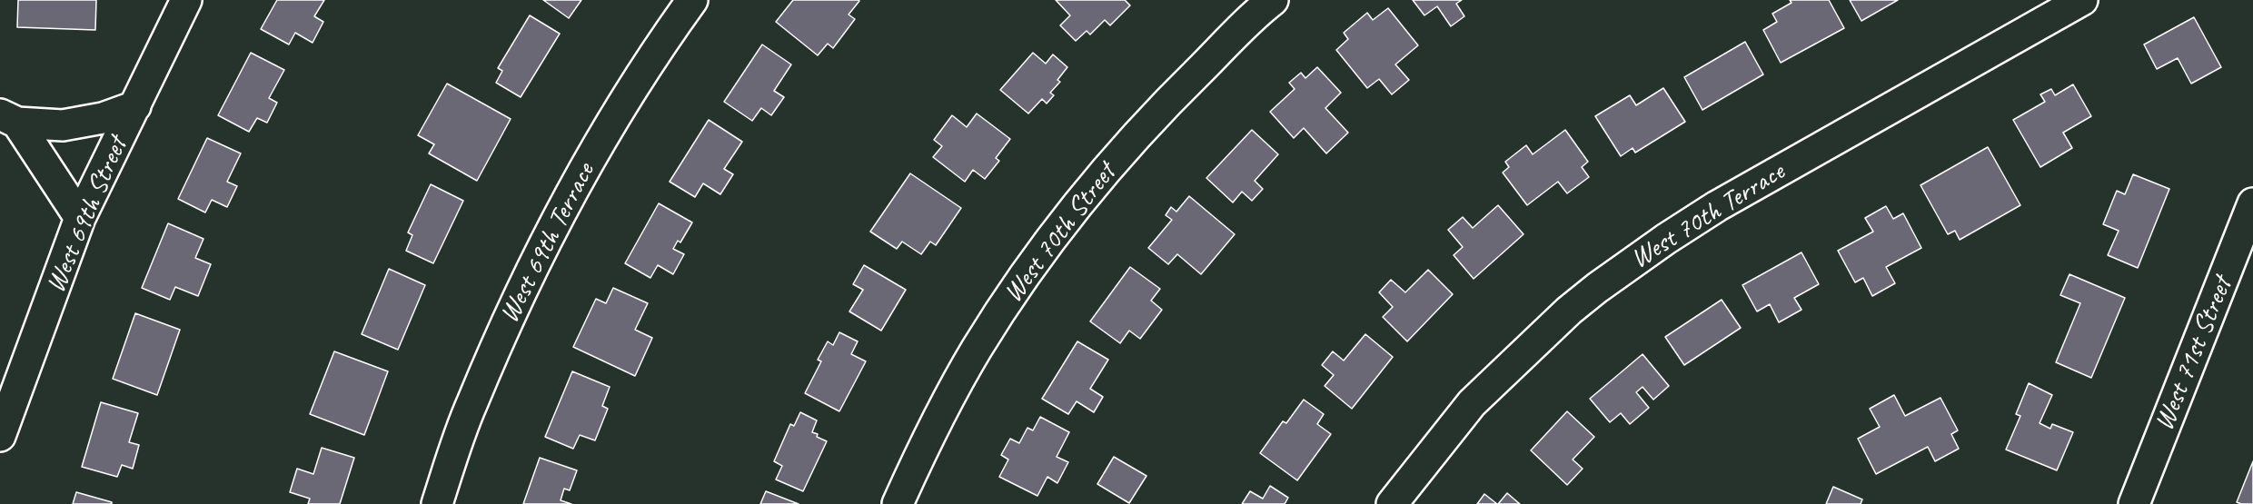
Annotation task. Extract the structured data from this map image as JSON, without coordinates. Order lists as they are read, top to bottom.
{
  "streets": {
    "street": [
      "West 69th Street",
      "West 70th Terrace",
      "West 70th Street",
      "West 69th Terrace",
      "West 71st Street"
    ]
  }
}
